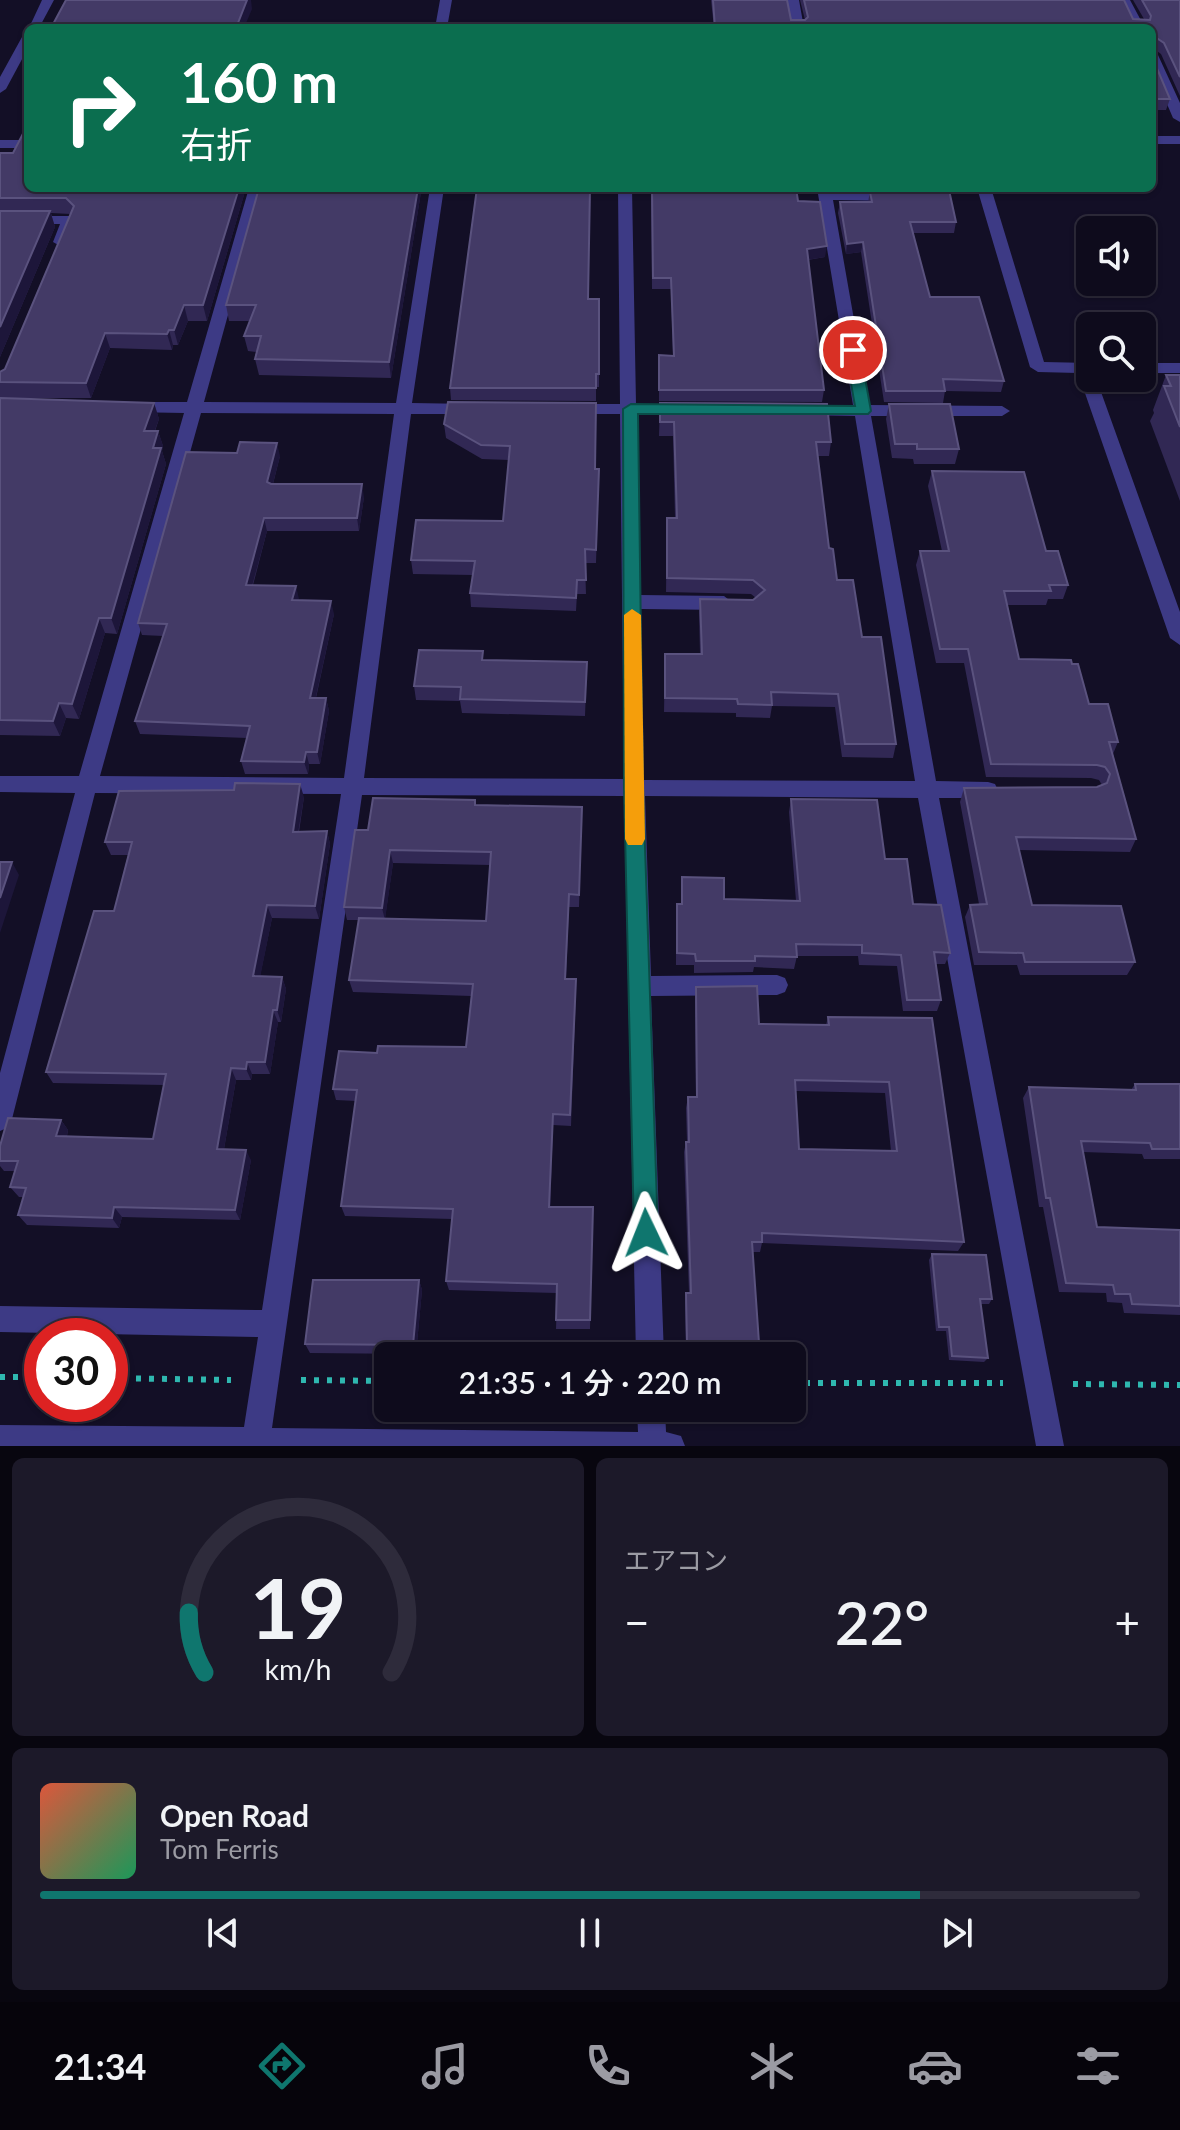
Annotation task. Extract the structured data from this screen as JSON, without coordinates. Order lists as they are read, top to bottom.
{
  "page": {
    "turn": ["160 m", "右折"],
    "limit": "30",
    "trip": "21:35 · 1 分 · 220 m",
    "tile": "エアコン",
    "heat": ["−", "22°", "+"],
    "song": ["Open Road", "Tom Ferris"],
    "tabs": "21:34",
    "gauge": ["19", "km/h"]
  }
}
